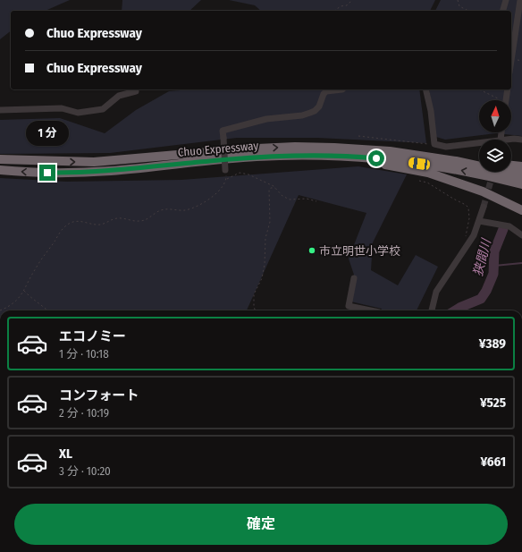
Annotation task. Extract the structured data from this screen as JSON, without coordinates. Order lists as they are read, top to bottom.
{
  "streets": {
    "highway": ["Chuo Expressway"]
  },
  "water": ["狭間川"],
  "places": ["市立明世小学校"],
  "north": "top",
  "page": {
    "banner": ["Chuo Expressway", "Chuo Expressway"],
    "bubble": "1 分",
    "list": [
      {
        "name": "エコノミー",
        "note": "1 分 · 10:18",
        "value": "¥389"
      },
      {
        "name": "コンフォート",
        "note": "2 分 · 10:19",
        "value": "¥525"
      },
      {
        "name": "XL",
        "note": "3 分 · 10:20",
        "value": "¥661"
      }
    ],
    "buttons": "確定"
  }
}
